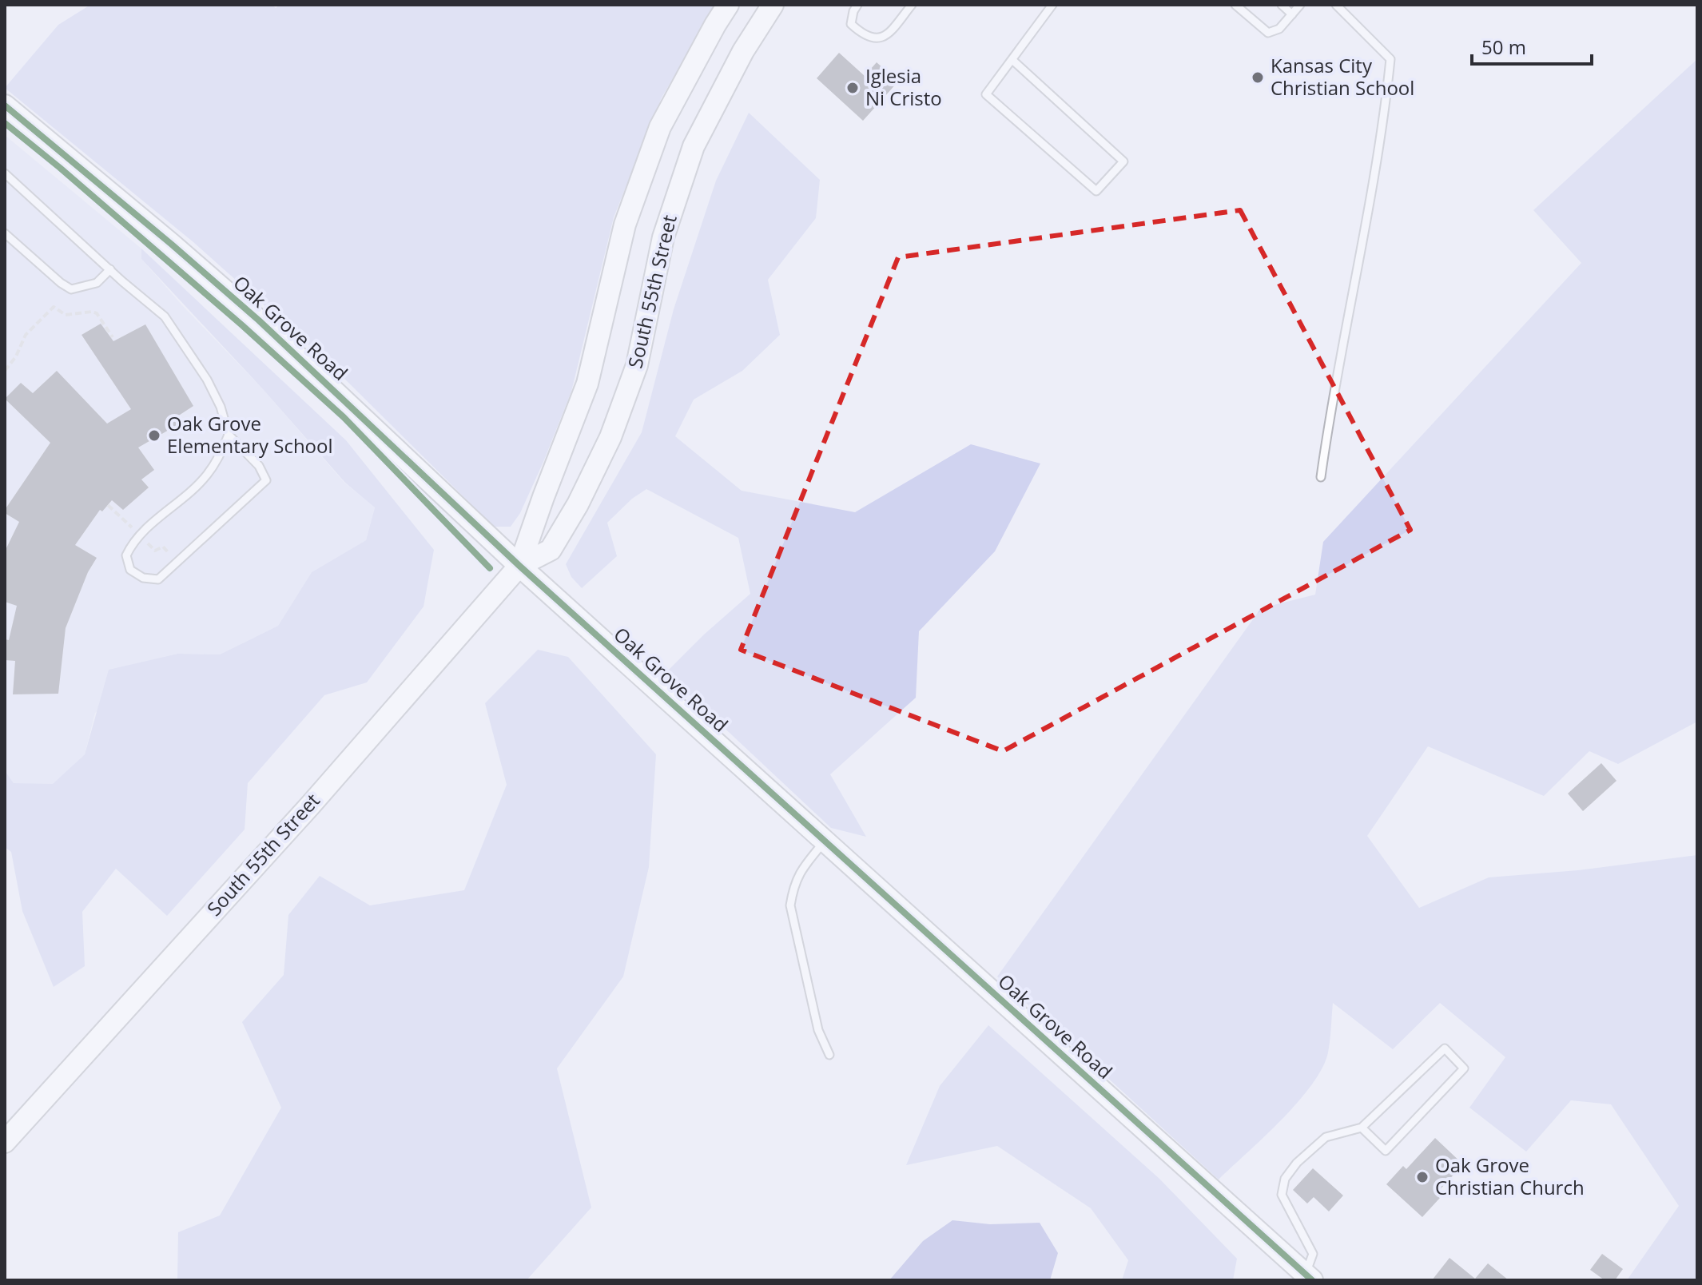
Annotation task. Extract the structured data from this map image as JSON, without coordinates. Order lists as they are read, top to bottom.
{
  "streets": {
    "street": ["South 55th Street", "Oak Grove Road"]
  },
  "crossings": [
    ["South 55th Street", "Oak Grove Road"]
  ],
  "places": [
    "Kansas City Christian School",
    "Iglesia Ni Cristo",
    "Oak Grove Elementary School",
    "Oak Grove Christian Church"
  ],
  "scale_bar": "50 m"
}
